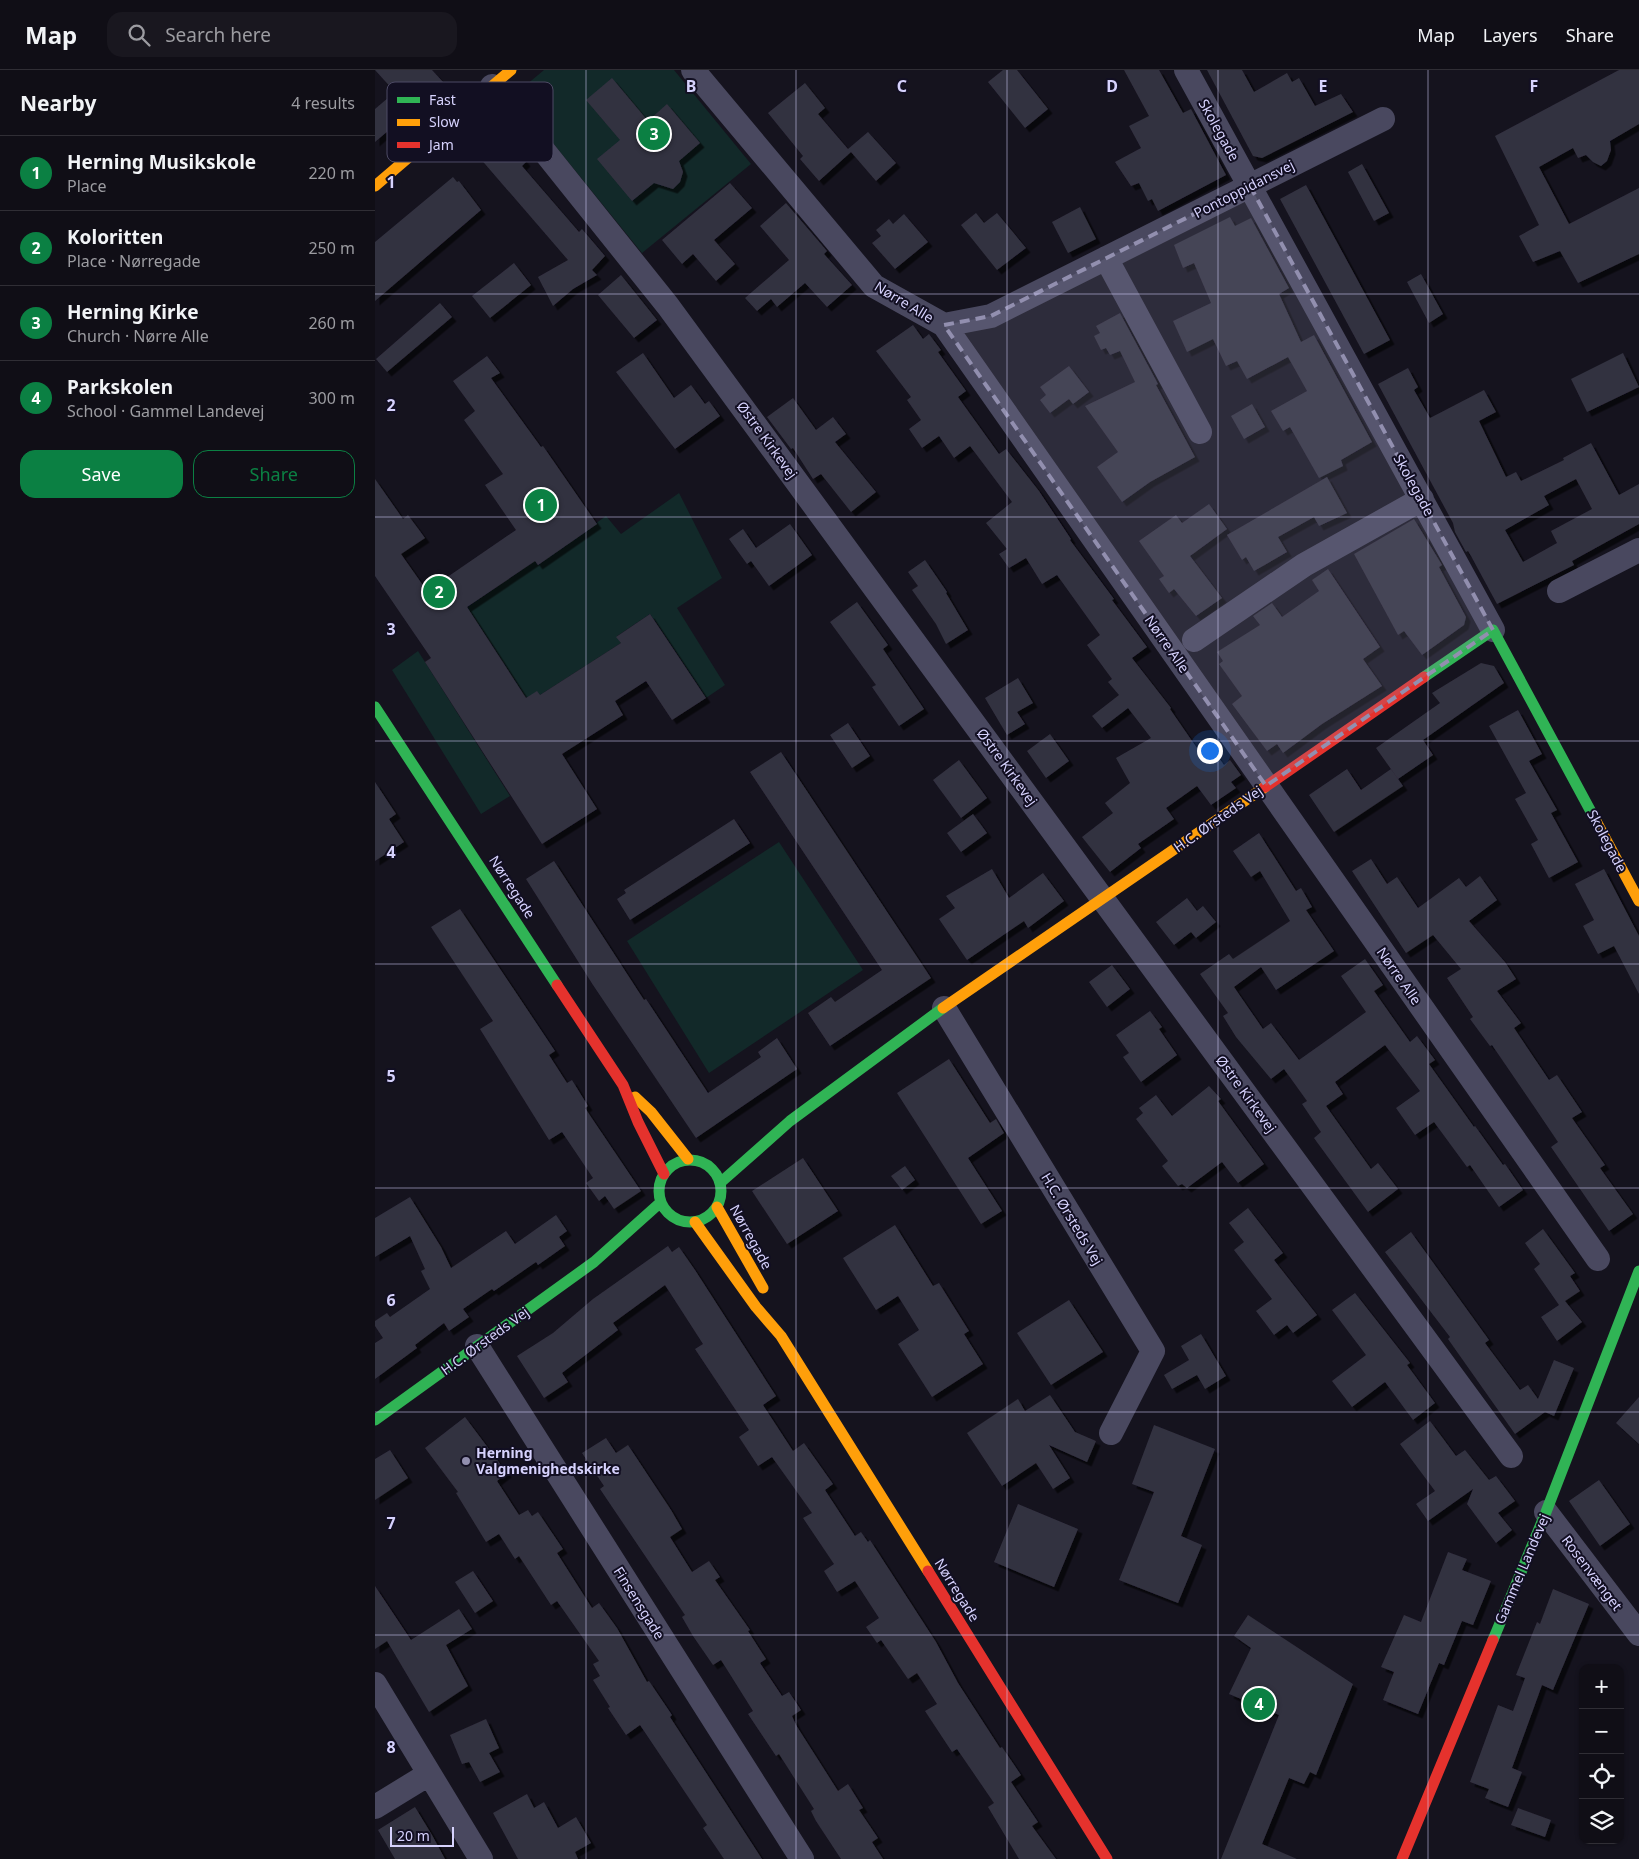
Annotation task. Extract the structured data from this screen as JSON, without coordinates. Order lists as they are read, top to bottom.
{
  "streets": {
    "street": [
      "Skolegade",
      "Pontoppidansvej",
      "Nørre Alle",
      "Østre Kirkevej",
      "H.C. Ørsteds Vej",
      "Nørregade",
      "Gammel Landevej",
      "Rosenvænget",
      "Finsensgade"
    ]
  },
  "crossings": [
    ["Skolegade", "Pontoppidansvej"],
    ["Skolegade", "Nørre Alle"],
    ["Skolegade", "H.C. Ørsteds Vej"],
    ["Pontoppidansvej", "Nørre Alle"],
    ["Nørre Alle", "H.C. Ørsteds Vej"],
    ["Østre Kirkevej", "H.C. Ørsteds Vej"],
    ["H.C. Ørsteds Vej", "Nørregade"],
    ["H.C. Ørsteds Vej", "Finsensgade"],
    ["Gammel Landevej", "Rosenvænget"]
  ],
  "places": ["Herning Valgmenighedskirke"],
  "legend": ["Fast", "Slow", "Jam"],
  "scale_bar": "20 m",
  "page": {
    "header": "Map",
    "search": "Search here",
    "nav": ["Map", "Layers", "Share"],
    "heading": ["Nearby", "4 results"],
    "pins": [
      "3",
      "1",
      "2",
      "4"
    ],
    "list": [
      {
        "mark": "1",
        "name": "Herning Musikskole",
        "note": "Place",
        "value": "220 m"
      },
      {
        "mark": "2",
        "name": "Koloritten",
        "note": "Place · Nørregade",
        "value": "250 m"
      },
      {
        "mark": "3",
        "name": "Herning Kirke",
        "note": "Church · Nørre Alle",
        "value": "260 m"
      },
      {
        "mark": "4",
        "name": "Parkskolen",
        "note": "School · Gammel Landevej",
        "value": "300 m"
      }
    ],
    "buttons": ["Save", "Share"],
    "map_buttons": ["+", "−"],
    "scale": "20 m"
  },
  "grid": {
    "columns": [
      "B",
      "C",
      "D",
      "E",
      "F"
    ],
    "rows": [
      "1",
      "2",
      "3",
      "4",
      "5",
      "6",
      "7",
      "8"
    ]
  }
}
